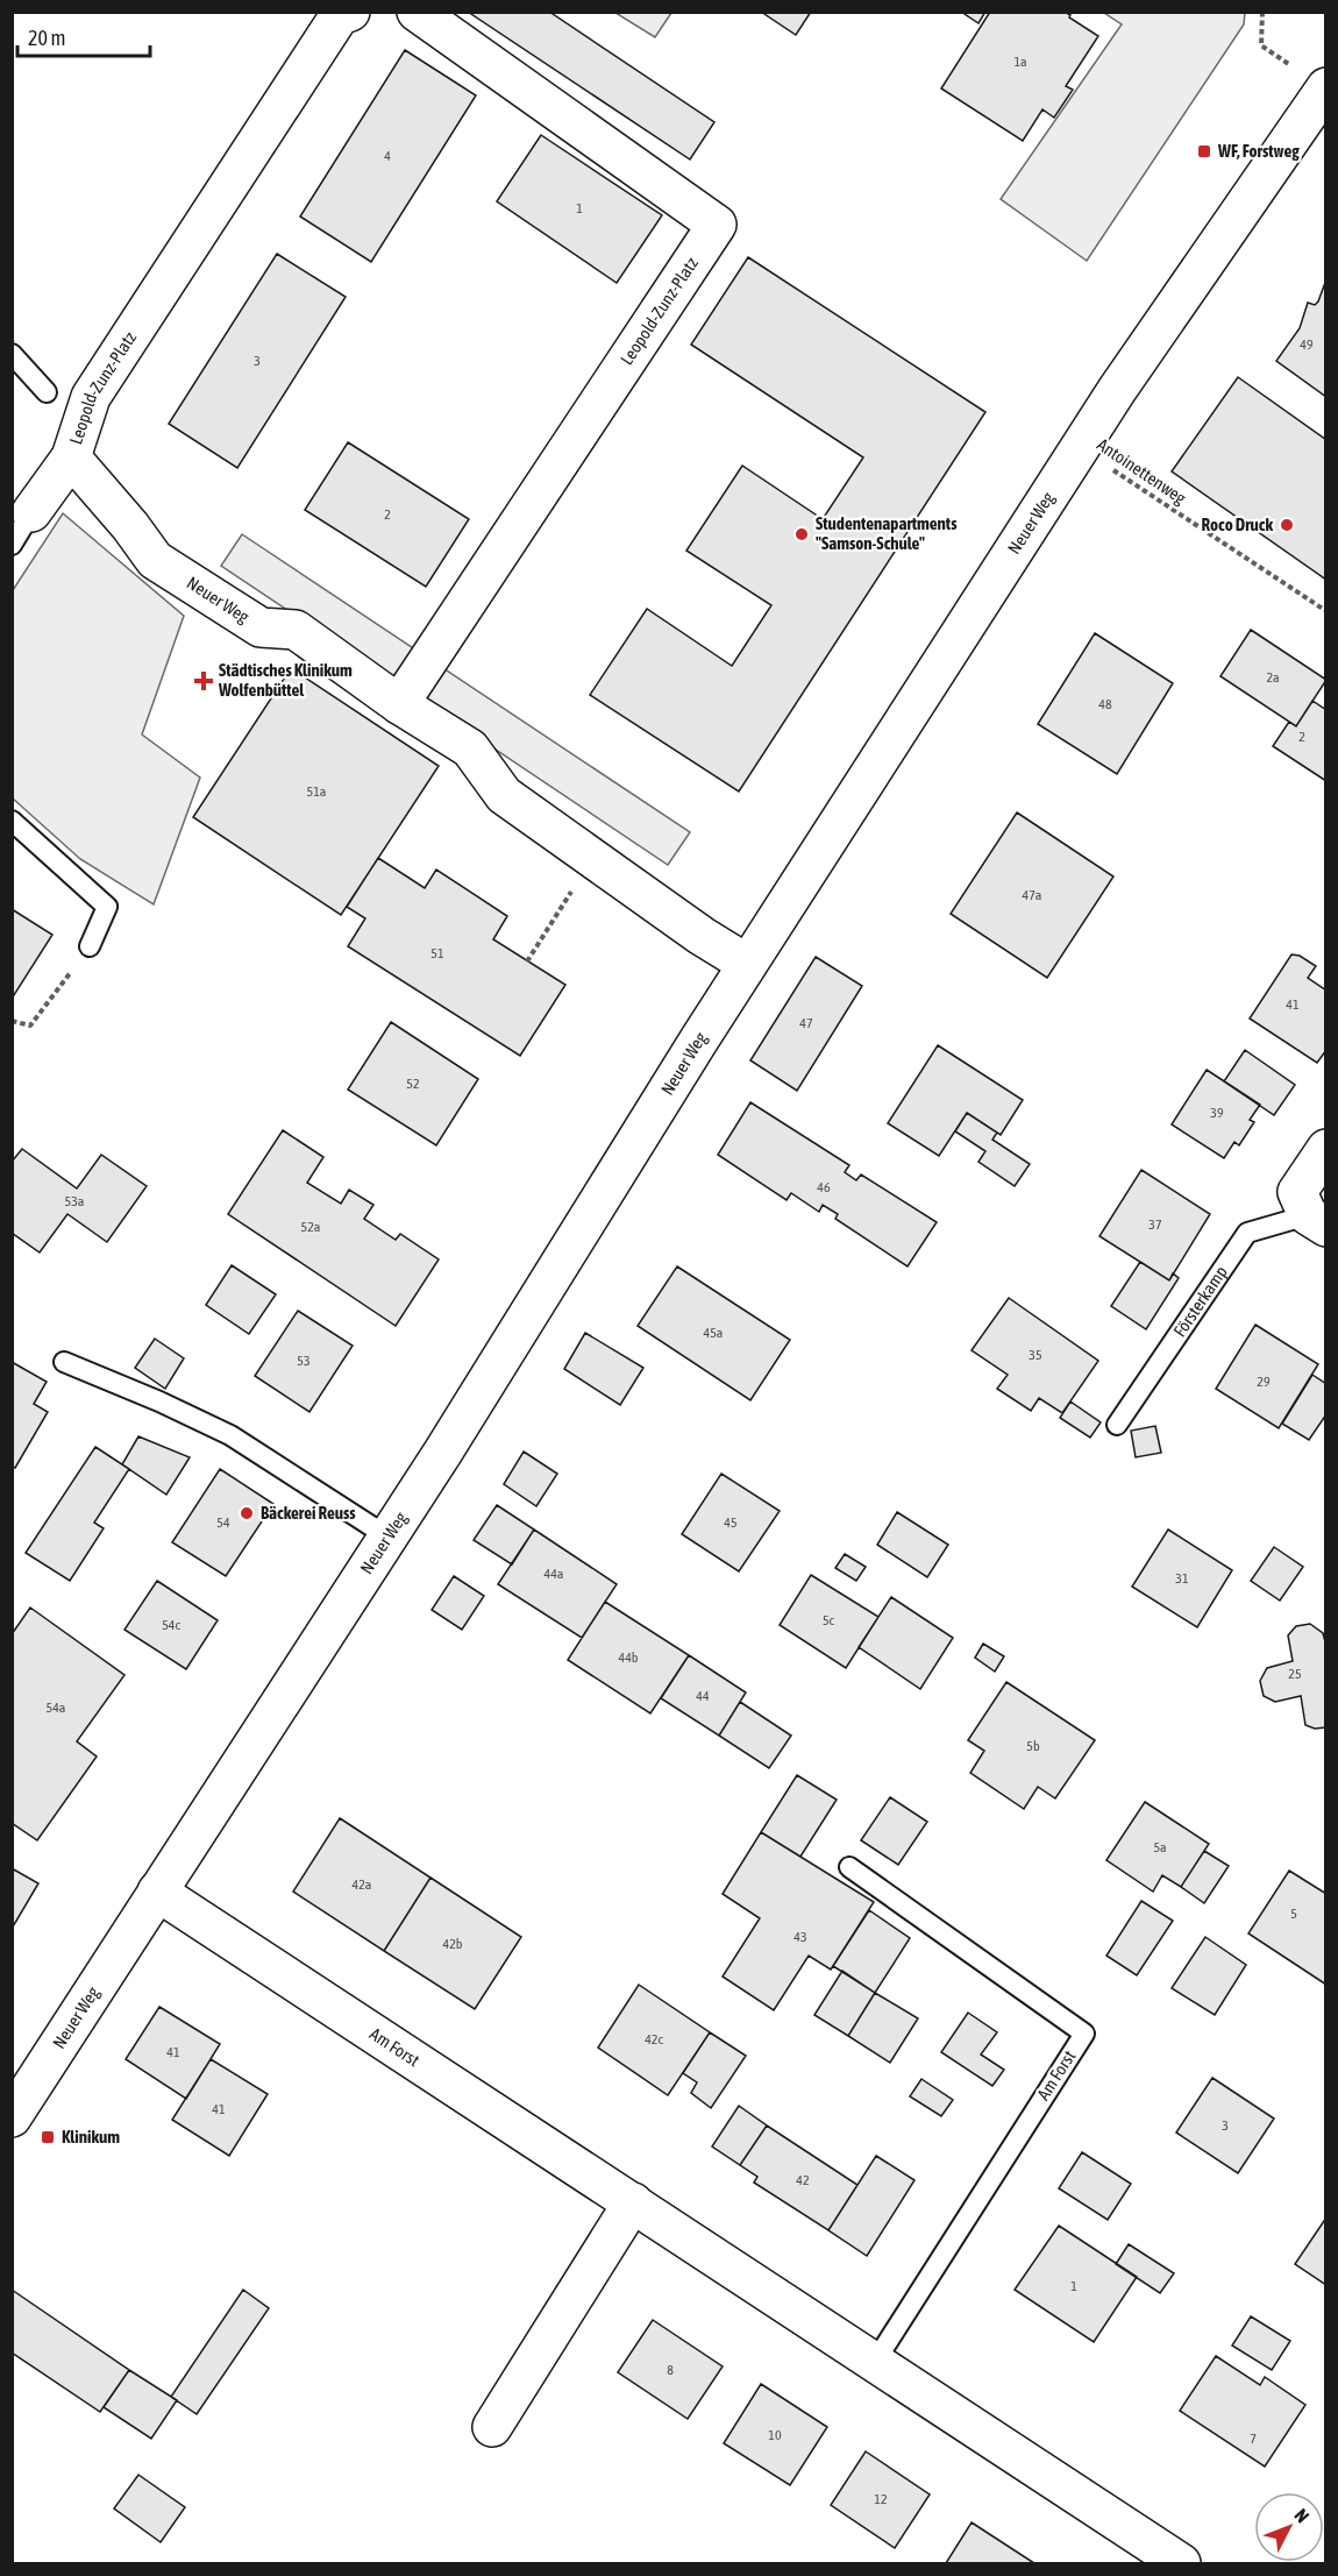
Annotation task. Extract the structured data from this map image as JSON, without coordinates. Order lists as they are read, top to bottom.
{
  "streets": {
    "street": [
      "Leopold-Zunz-Platz",
      "Neuer Weg",
      "Försterkamp",
      "Am Forst"
    ],
    "path": ["Antoinettenweg"]
  },
  "crossings": [
    ["Leopold-Zunz-Platz", "Neuer Weg"],
    ["Antoinettenweg", "Neuer Weg"],
    ["Neuer Weg", "Am Forst"]
  ],
  "places": {
    "transit": ["WF, Forstweg", "Klinikum"],
    "other": ["Roco Druck", "Studentenapartments \"Samson-Schule\"", "Bäckerei Reuss"],
    "health": ["Städtisches Klinikum Wolfenbüttel"]
  },
  "house_numbers": [
    "1a",
    "4",
    "1",
    "49",
    "3",
    "2",
    "2a",
    "48",
    "2",
    "51a",
    "47a",
    "51",
    "41",
    "47",
    "52",
    "39",
    "46",
    "53a",
    "37",
    "52a",
    "45a",
    "35",
    "53",
    "29",
    "54",
    "45",
    "44a",
    "31",
    "5c",
    "54c",
    "44b",
    "25",
    "44",
    "54a",
    "5b",
    "5a",
    "42a",
    "5",
    "43",
    "42b",
    "42c",
    "41",
    "41",
    "3",
    "42",
    "1",
    "8",
    "10",
    "7",
    "12"
  ],
  "scale_bar": "20 m",
  "north": "top right"
}
